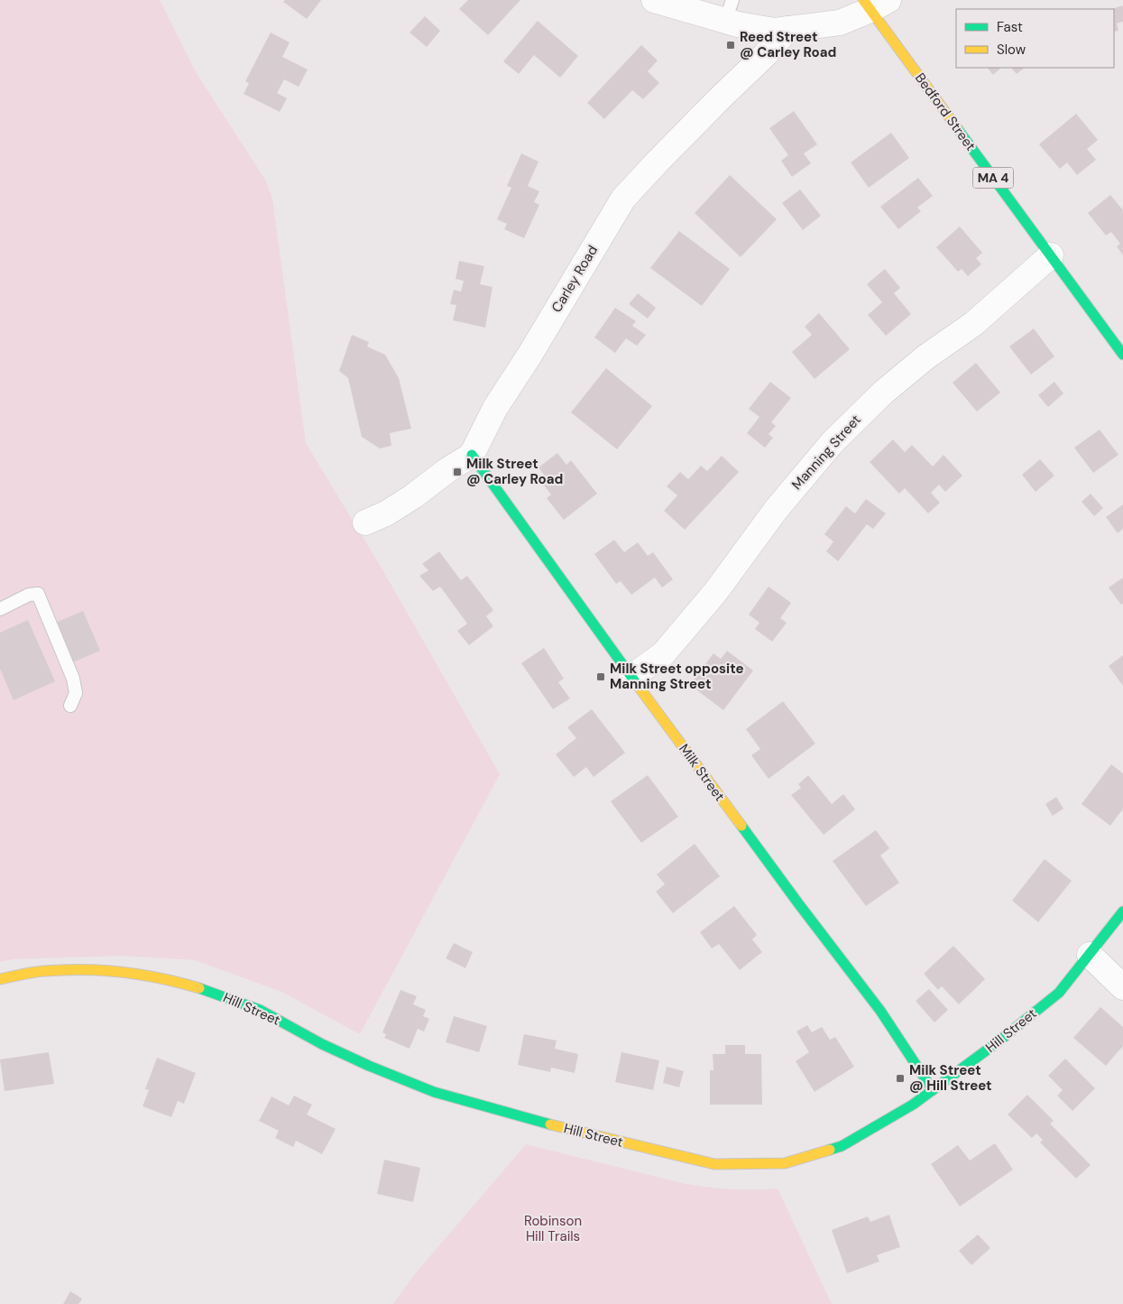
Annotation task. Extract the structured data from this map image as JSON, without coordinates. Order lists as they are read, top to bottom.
{
  "streets": {
    "street": [
      "Bedford Street",
      "MA 4",
      "Carley Road",
      "Manning Street",
      "Milk Street",
      "Hill Street"
    ]
  },
  "crossings": [
    ["Bedford Street", "Manning Street"],
    ["Carley Road", "Milk Street"],
    ["Manning Street", "Milk Street"],
    ["Milk Street", "Hill Street"]
  ],
  "parks": ["Robinson Hill Trails"],
  "places": {
    "transit": [
      "Reed Street @ Carley Road",
      "Milk Street @ Carley Road",
      "Milk Street opposite Manning Street",
      "Milk Street @ Hill Street"
    ]
  },
  "legend": ["Fast", "Slow"]
}
